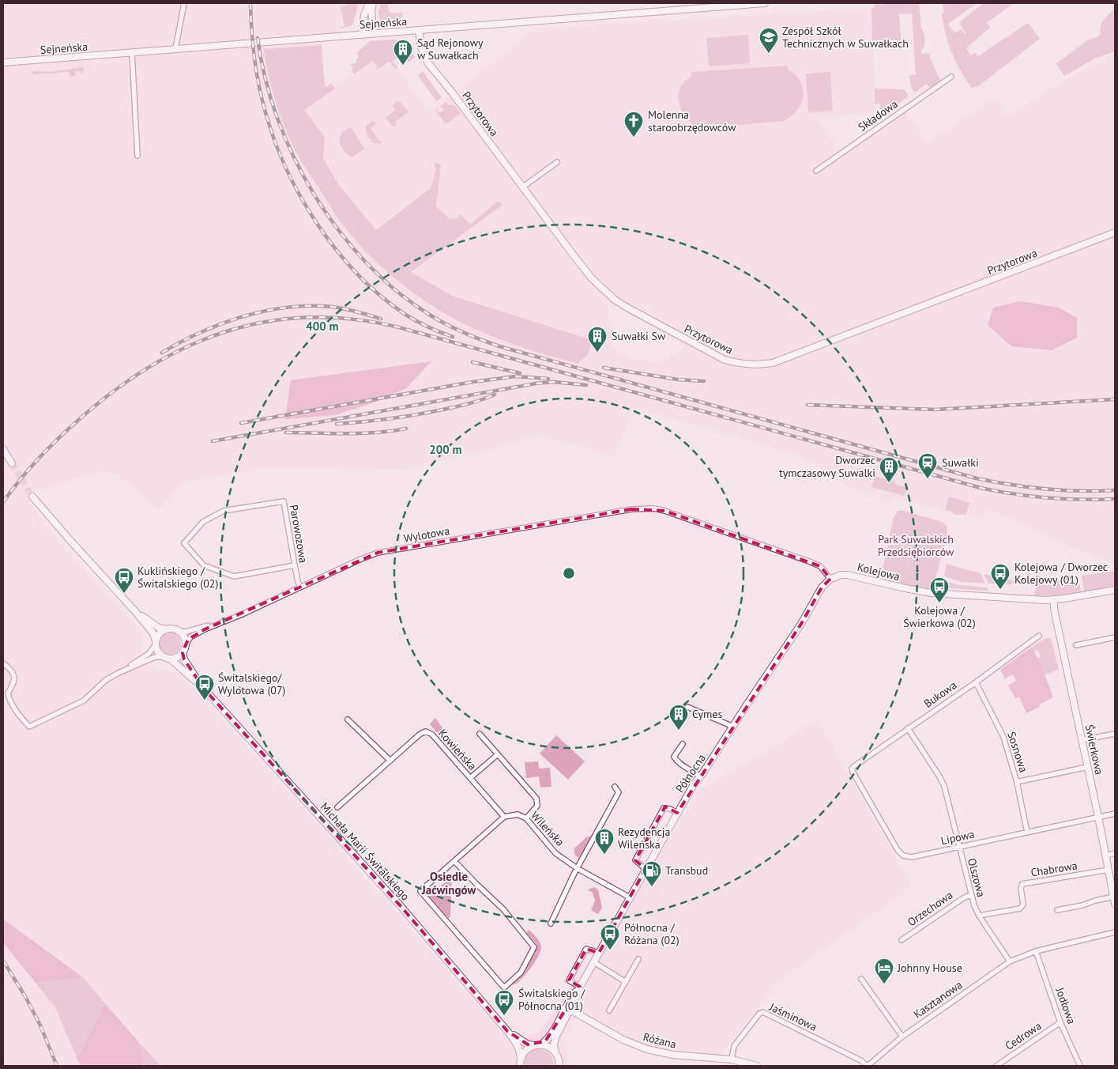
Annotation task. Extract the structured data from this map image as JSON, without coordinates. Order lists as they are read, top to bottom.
{
  "streets": {
    "street": [
      "Sejneńska",
      "Przytorowa",
      "Składowa",
      "Parowozowa",
      "Wylotowa",
      "Kolejowa",
      "Bukowa",
      "Kowieńska",
      "Świerkowa",
      "Sosnowa",
      "Północna",
      "Wileńska",
      "Lipowa",
      "Michała Marii Świtalskiego",
      "Chabrowa",
      "Olszowa",
      "Orzechowa",
      "Kasztanowa",
      "Jodłowa",
      "Jaśminowa",
      "Cedrowa",
      "Różana"
    ]
  },
  "crossings": [
    ["Sejneńska", "Przytorowa"],
    ["Parowozowa", "Wylotowa"],
    ["Wylotowa", "Kolejowa"],
    ["Wylotowa", "Północna"],
    ["Wylotowa", "Michała Marii Świtalskiego"],
    ["Kolejowa", "Świerkowa"],
    ["Kolejowa", "Północna"],
    ["Bukowa", "Sosnowa"],
    ["Bukowa", "Lipowa"],
    ["Bukowa", "Olszowa"],
    ["Kowieńska", "Wileńska"],
    ["Świerkowa", "Lipowa"],
    ["Świerkowa", "Chabrowa"],
    ["Sosnowa", "Lipowa"],
    ["Północna", "Wileńska"],
    ["Północna", "Michała Marii Świtalskiego"],
    ["Północna", "Różana"],
    ["Lipowa", "Olszowa"],
    ["Chabrowa", "Olszowa"],
    ["Olszowa", "Orzechowa"],
    ["Olszowa", "Kasztanowa"],
    ["Kasztanowa", "Jodłowa"],
    ["Kasztanowa", "Jaśminowa"],
    ["Jodłowa", "Cedrowa"],
    ["Jaśminowa", "Różana"]
  ],
  "districts": ["Osiedle Jaćwingów"],
  "parks": ["Park Suwalskich Przedsiębiorców"],
  "places": {
    "school or university": ["Zespół Szkół Technicznych w Suwałkach"],
    "building": [
      "Sąd Rejonowy w Suwałkach",
      "Suwałki Sw",
      "Dworzec tymczasowy Suwalki",
      "Cymes",
      "Rezydencja Wileńska"
    ],
    "church": ["Molenna staroobrzędowców"],
    "station": ["Suwałki"],
    "bus stop": [
      "Kolejowa / Dworzec Kolejowy (01)",
      "Kuklińskiego / Świtalskiego (02)",
      "Kolejowa / Świerkowa (02)",
      "Świtalskiego/ Wylotowa (07)",
      "Północna / Różana (02)",
      "Świtalskiego / Północna (01)"
    ],
    "fuel station": ["Transbud"],
    "hotel": ["Johnny House"]
  },
  "rings": ["400 m", "200 m"]
}
